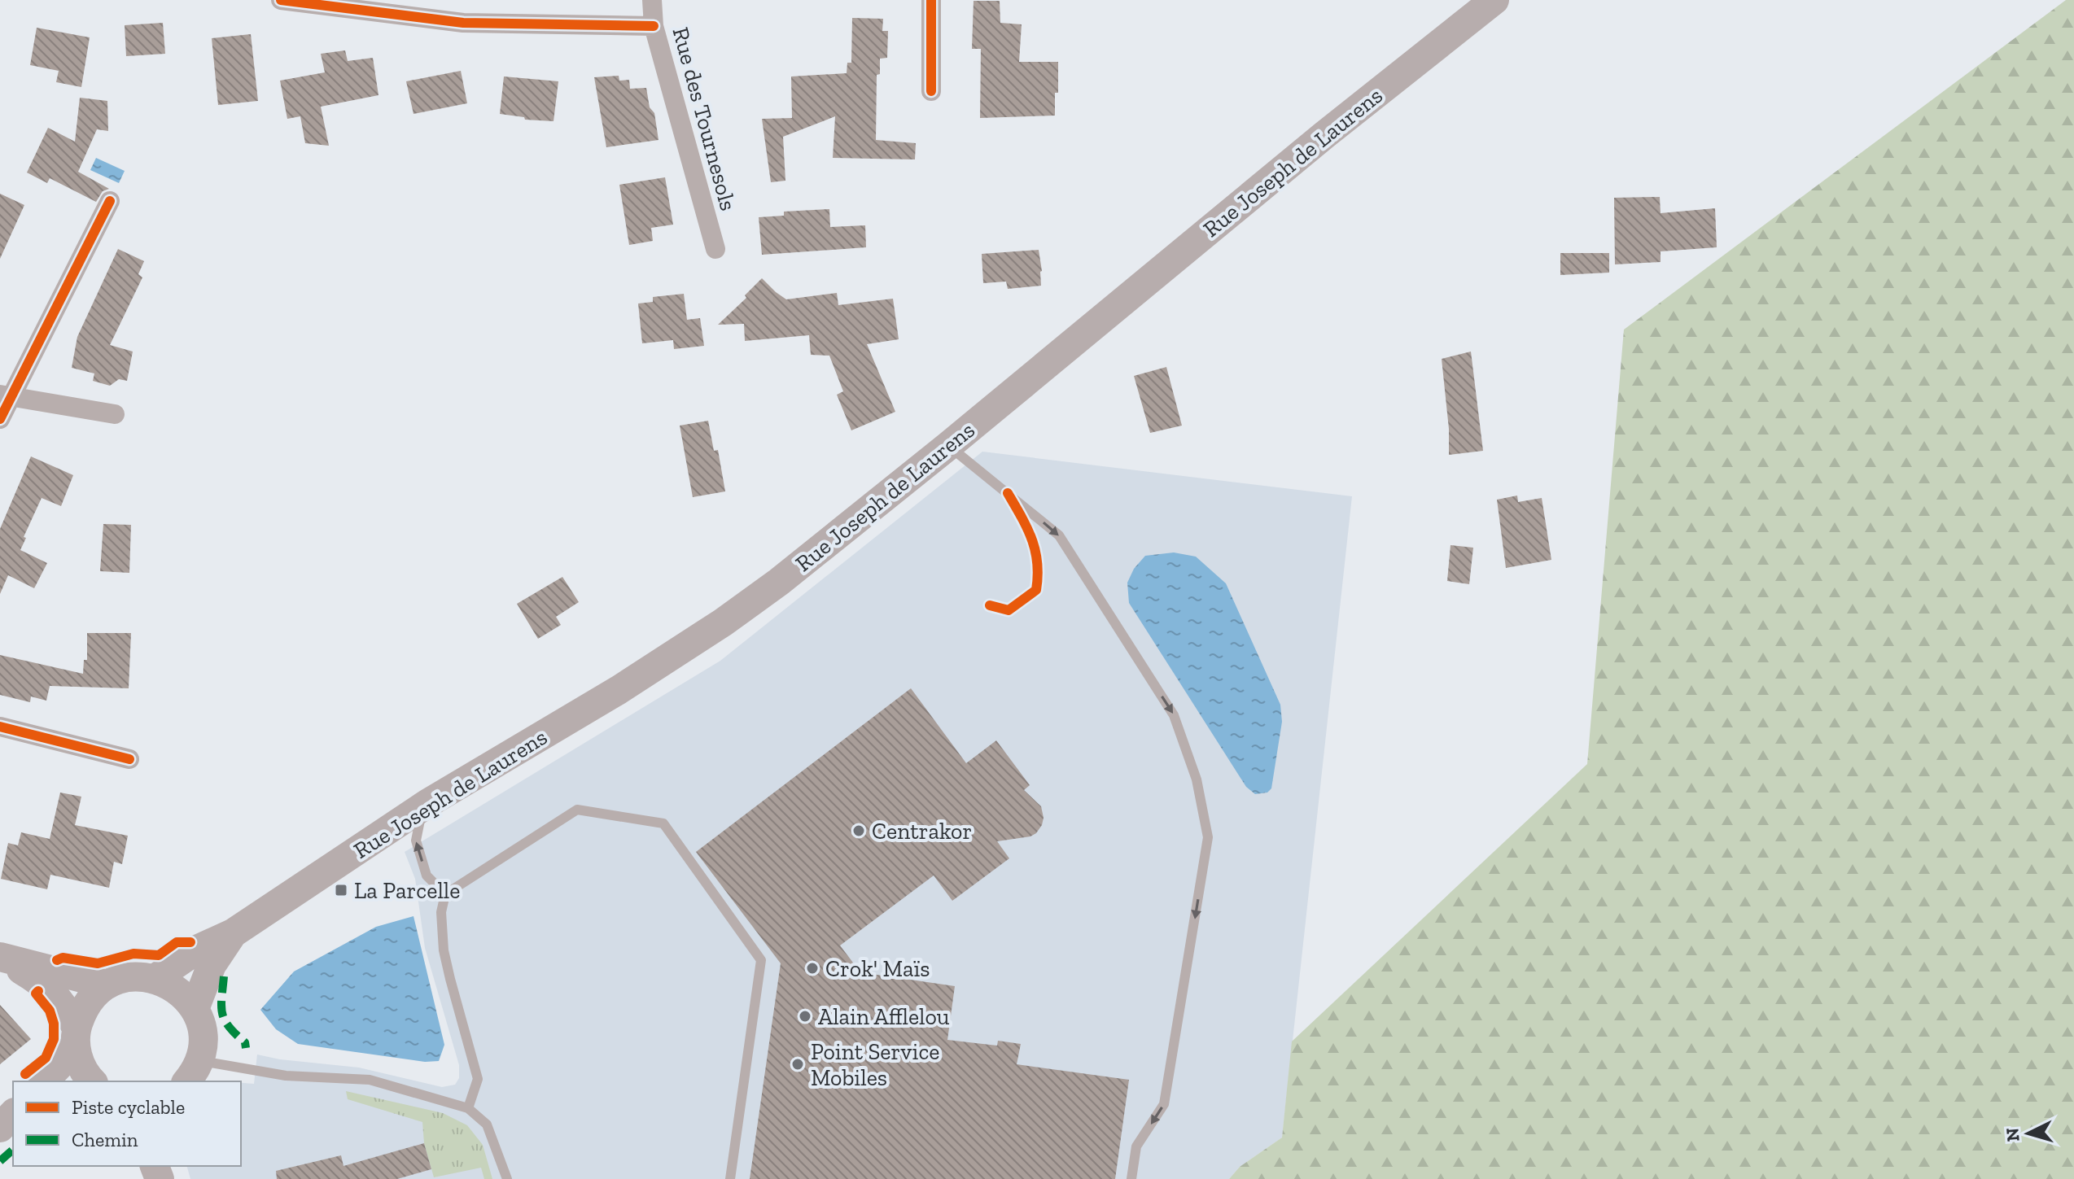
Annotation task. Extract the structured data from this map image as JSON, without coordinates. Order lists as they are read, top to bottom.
{
  "streets": {
    "main road": ["Rue Joseph de Laurens"],
    "street": ["Rue des Tournesols"]
  },
  "places": {
    "other": [
      "Centrakor",
      "Crok' Maïs",
      "Alain Afflelou",
      "Point Service Mobiles"
    ],
    "transit": ["La Parcelle"]
  },
  "legend": ["Piste cyclable", "Chemin"],
  "north": "left"
}
